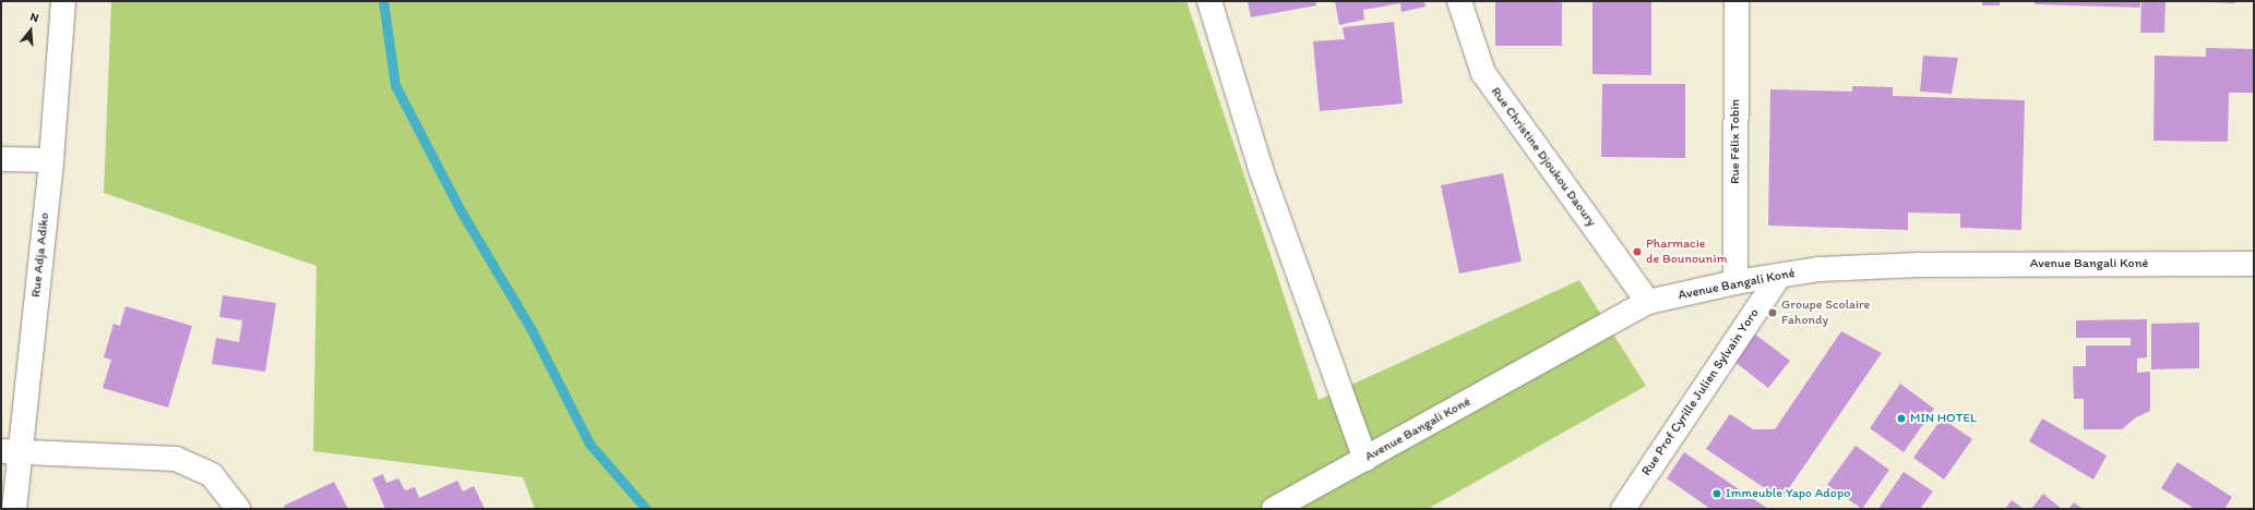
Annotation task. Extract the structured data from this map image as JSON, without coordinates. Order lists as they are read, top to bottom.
{
  "streets": {
    "street": [
      "Rue Félix Tobin",
      "Rue Christine Djoukou Daoury",
      "Rue Adja Adiko",
      "Avenue Bangali Koné",
      "Rue Prof Cyrille Julien Sylvain Yoro"
    ]
  },
  "crossings": [
    ["Rue Félix Tobin", "Avenue Bangali Koné"],
    ["Rue Christine Djoukou Daoury", "Avenue Bangali Koné"],
    ["Avenue Bangali Koné", "Rue Prof Cyrille Julien Sylvain Yoro"]
  ],
  "places": [
    "Pharmacie de Bounounim",
    "Groupe Scolaire Fahondy",
    "MIN HOTEL",
    "Immeuble Yapo Adopo"
  ],
  "north": "top"
}
